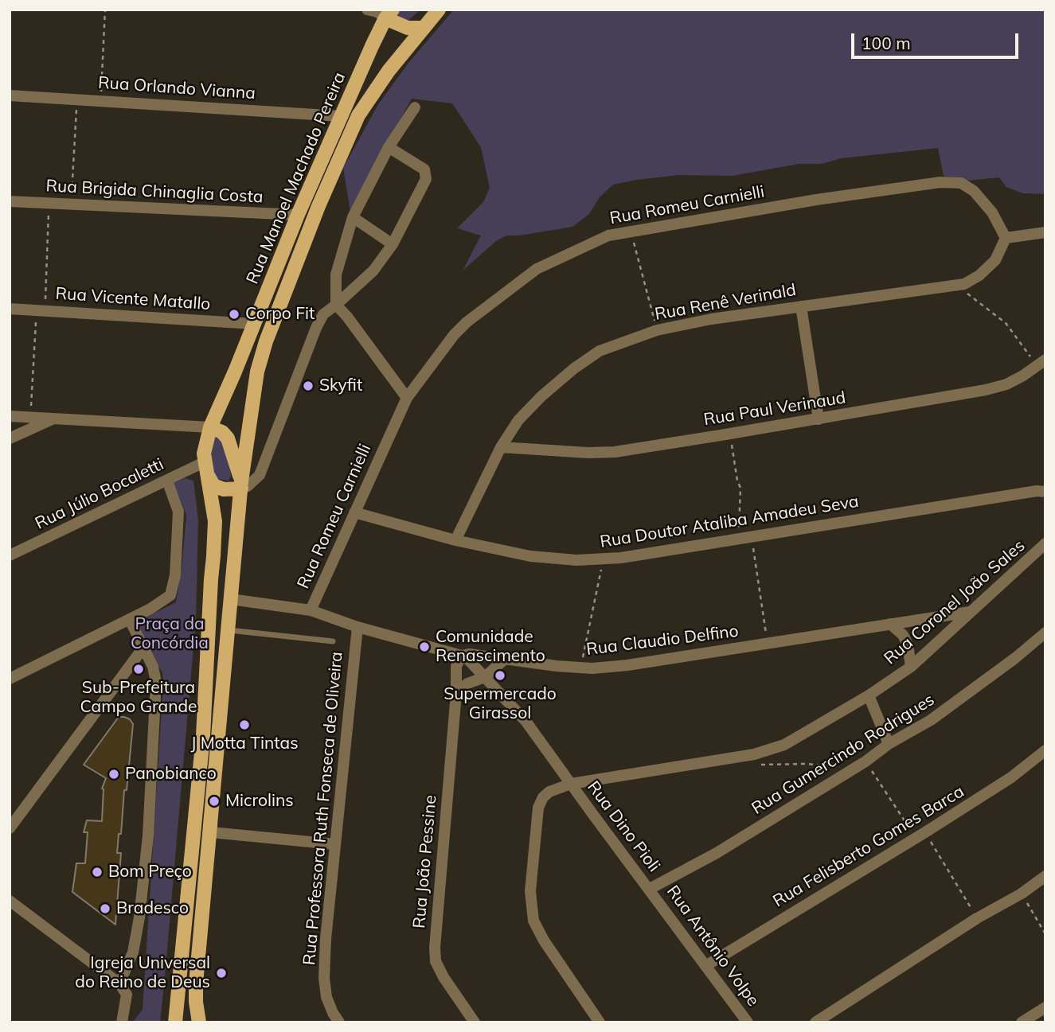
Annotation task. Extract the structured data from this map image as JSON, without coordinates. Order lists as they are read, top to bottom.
{
  "streets": {
    "main road": ["Rua Manoel Machado Pereira"],
    "street": [
      "Rua Orlando Vianna",
      "Rua Brigida Chinaglia Costa",
      "Rua Romeu Carnielli",
      "Rua Vicente Matallo",
      "Rua Renê Verinald",
      "Rua Paul Verinaud",
      "Rua Júlio Bocaletti",
      "Rua Doutor Ataliba Amadeu Seva",
      "Rua Coronel João Sales",
      "Rua Claudio Delfino",
      "Rua Gumercindo Rodrigues",
      "Rua Professora Ruth Fonseca de Oliveira",
      "Rua Dino Pioli",
      "Rua Felisberto Gomes Barca",
      "Rua João Pessine",
      "Rua Antônio Volpe"
    ]
  },
  "crossings": [
    ["Rua Orlando Vianna", "Rua Manoel Machado Pereira"],
    ["Rua Manoel Machado Pereira", "Rua Brigida Chinaglia Costa"],
    ["Rua Manoel Machado Pereira", "Rua Vicente Matallo"],
    ["Rua Manoel Machado Pereira", "Rua Júlio Bocaletti"],
    ["Rua Manoel Machado Pereira", "Rua Claudio Delfino"],
    ["Rua Romeu Carnielli", "Rua Renê Verinald"],
    ["Rua Romeu Carnielli", "Rua Doutor Ataliba Amadeu Seva"],
    ["Rua Romeu Carnielli", "Rua Claudio Delfino"],
    ["Rua Renê Verinald", "Rua Paul Verinaud"],
    ["Rua Renê Verinald", "Rua Doutor Ataliba Amadeu Seva"],
    ["Rua Coronel João Sales", "Rua Claudio Delfino"],
    ["Rua Coronel João Sales", "Rua Dino Pioli"],
    ["Rua Claudio Delfino", "Rua Professora Ruth Fonseca de Oliveira"],
    ["Rua Claudio Delfino", "Rua Dino Pioli"],
    ["Rua Claudio Delfino", "Rua João Pessine"],
    ["Rua Gumercindo Rodrigues", "Rua Dino Pioli"],
    ["Rua Gumercindo Rodrigues", "Rua Antônio Volpe"],
    ["Rua Dino Pioli", "Rua João Pessine"],
    ["Rua Dino Pioli", "Rua Antônio Volpe"],
    ["Rua Felisberto Gomes Barca", "Rua Antônio Volpe"]
  ],
  "parks": ["Praça da Concórdia"],
  "places": [
    "Corpo Fit",
    "Skyfit",
    "Comunidade Renascimento",
    "Sub-Prefeitura Campo Grande",
    "Supermercado Girassol",
    "J Motta Tintas",
    "Panobianco",
    "Microlins",
    "Bom Preço",
    "Bradesco",
    "Igreja Universal do Reino de Deus"
  ],
  "scale_bar": "100 m"
}
